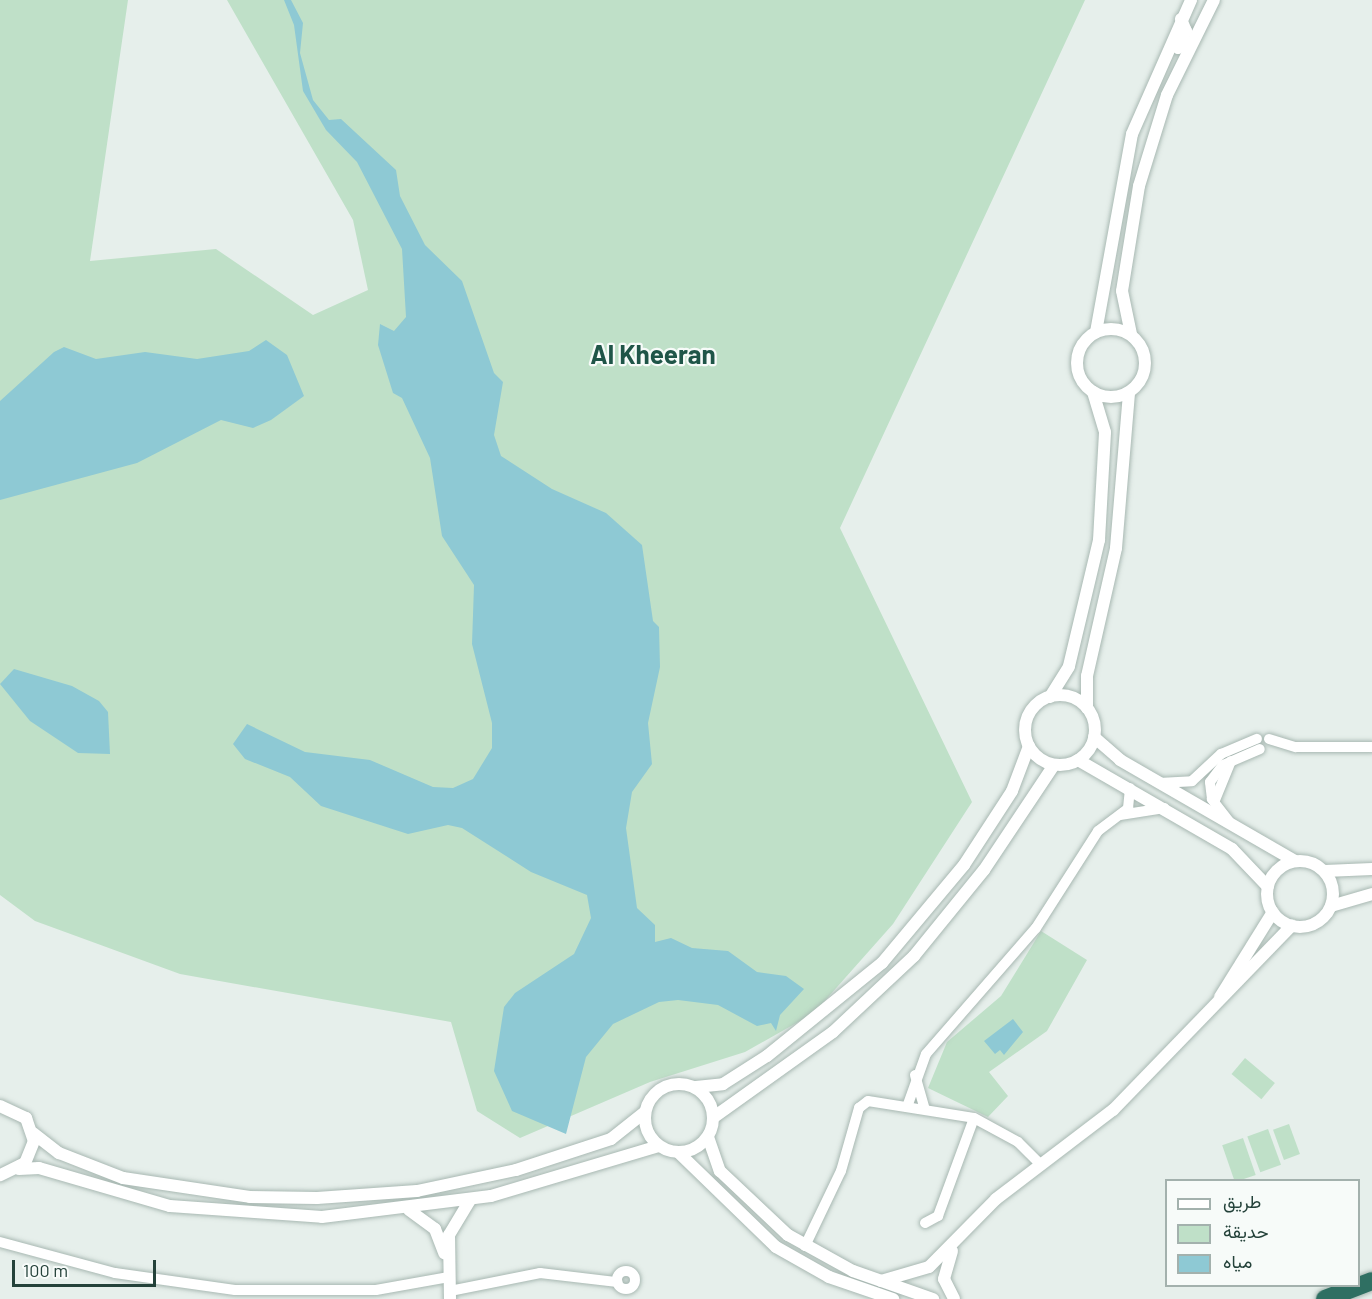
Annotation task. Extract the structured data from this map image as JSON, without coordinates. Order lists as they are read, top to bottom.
{
  "districts": ["Al Kheeran"],
  "legend": ["طريق", "حديقة", "مياه"],
  "scale_bar": "100 m"
}
